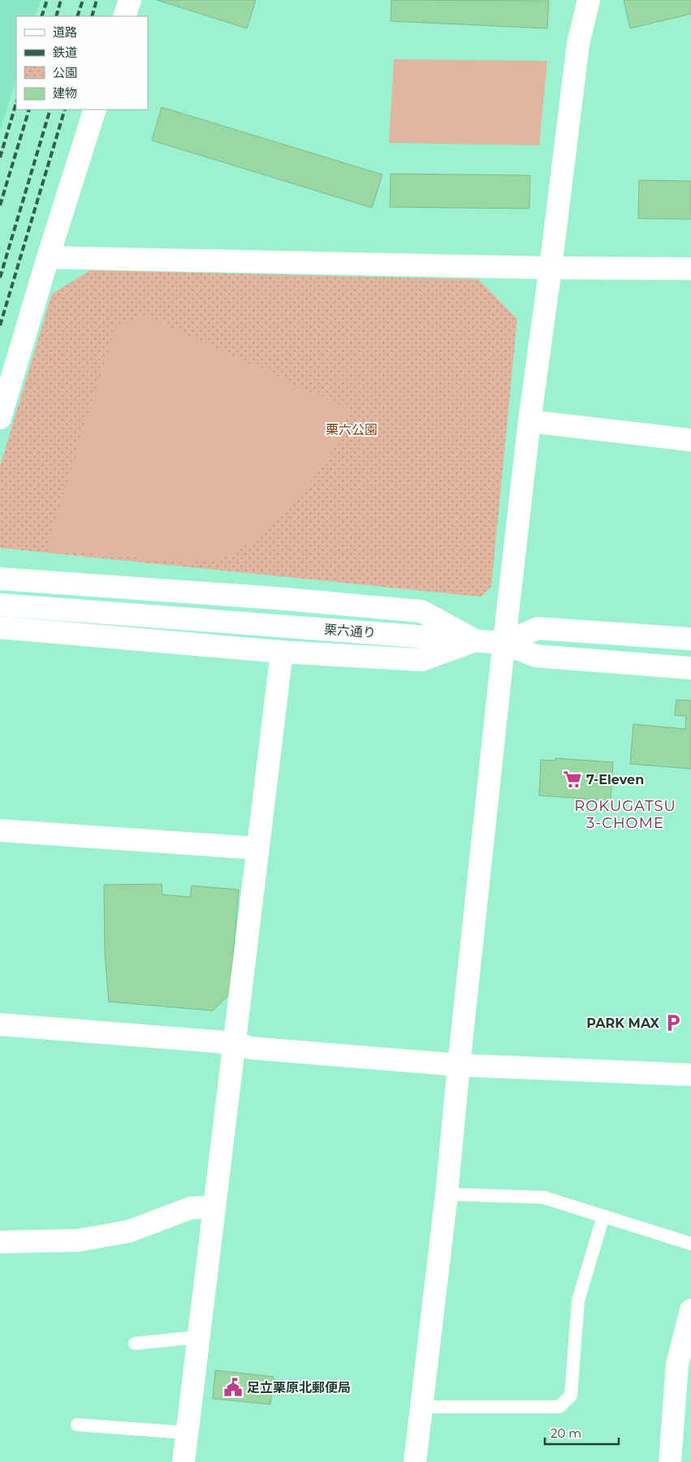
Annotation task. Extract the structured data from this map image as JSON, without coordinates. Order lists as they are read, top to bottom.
{
  "streets": {
    "street": ["栗六通り"]
  },
  "districts": ["ROKUGATSU 3-CHOME"],
  "parks": ["栗六公園"],
  "places": {
    "supermarket": ["7-Eleven"],
    "parking": ["PARK MAX"],
    "public building": ["足立栗原北郵便局"]
  },
  "legend": [
    "道路",
    "鉄道",
    "公園",
    "建物"
  ],
  "scale_bar": "20 m"
}
